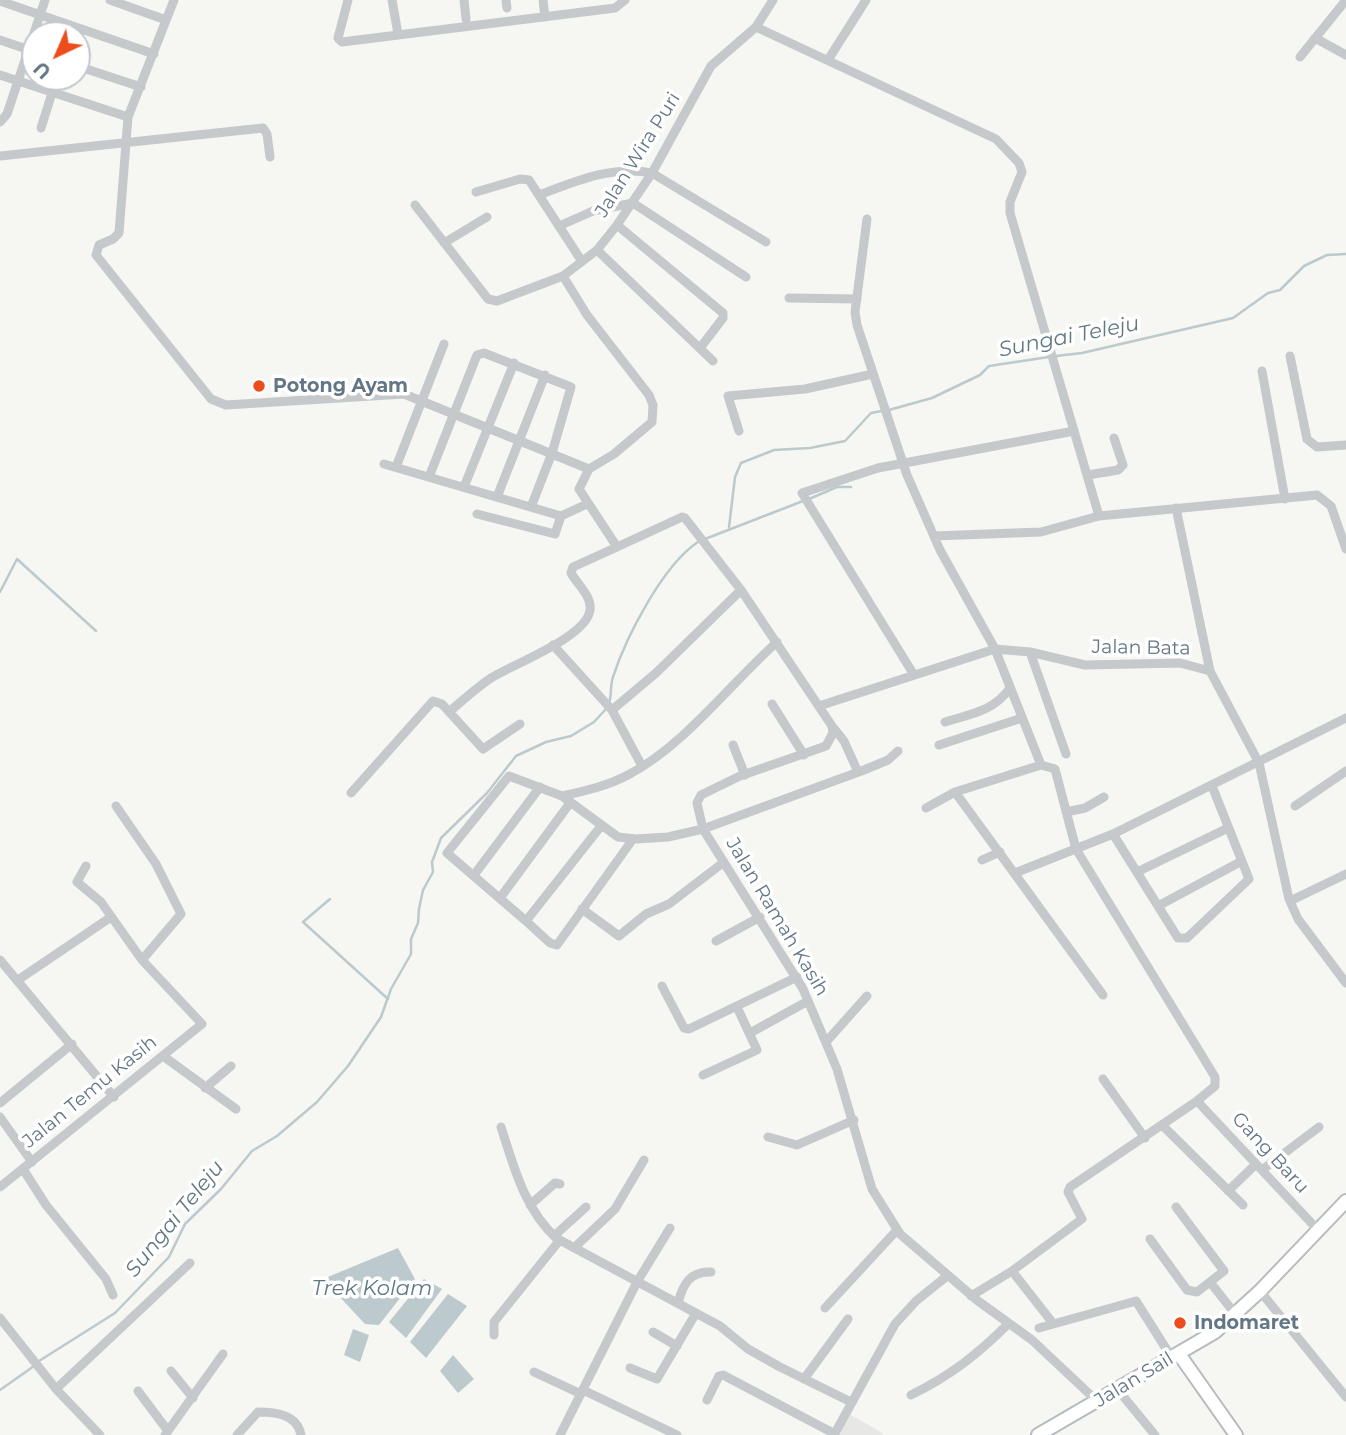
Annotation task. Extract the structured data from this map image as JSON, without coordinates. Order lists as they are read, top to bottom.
{
  "streets": {
    "street": [
      "Jalan Wira Puri",
      "Jalan Bata",
      "Jalan Ramah Kasih",
      "Jalan Temu Kasih",
      "Gang Baru",
      "Jalan Sail"
    ]
  },
  "crossings": [
    ["Jalan Ramah Kasih", "Jalan Sail"],
    ["Gang Baru", "Jalan Sail"]
  ],
  "water": ["Sungai Teleju", "Trek Kolam"],
  "places": ["Potong Ayam", "Indomaret"],
  "north": "bottom left"
}
